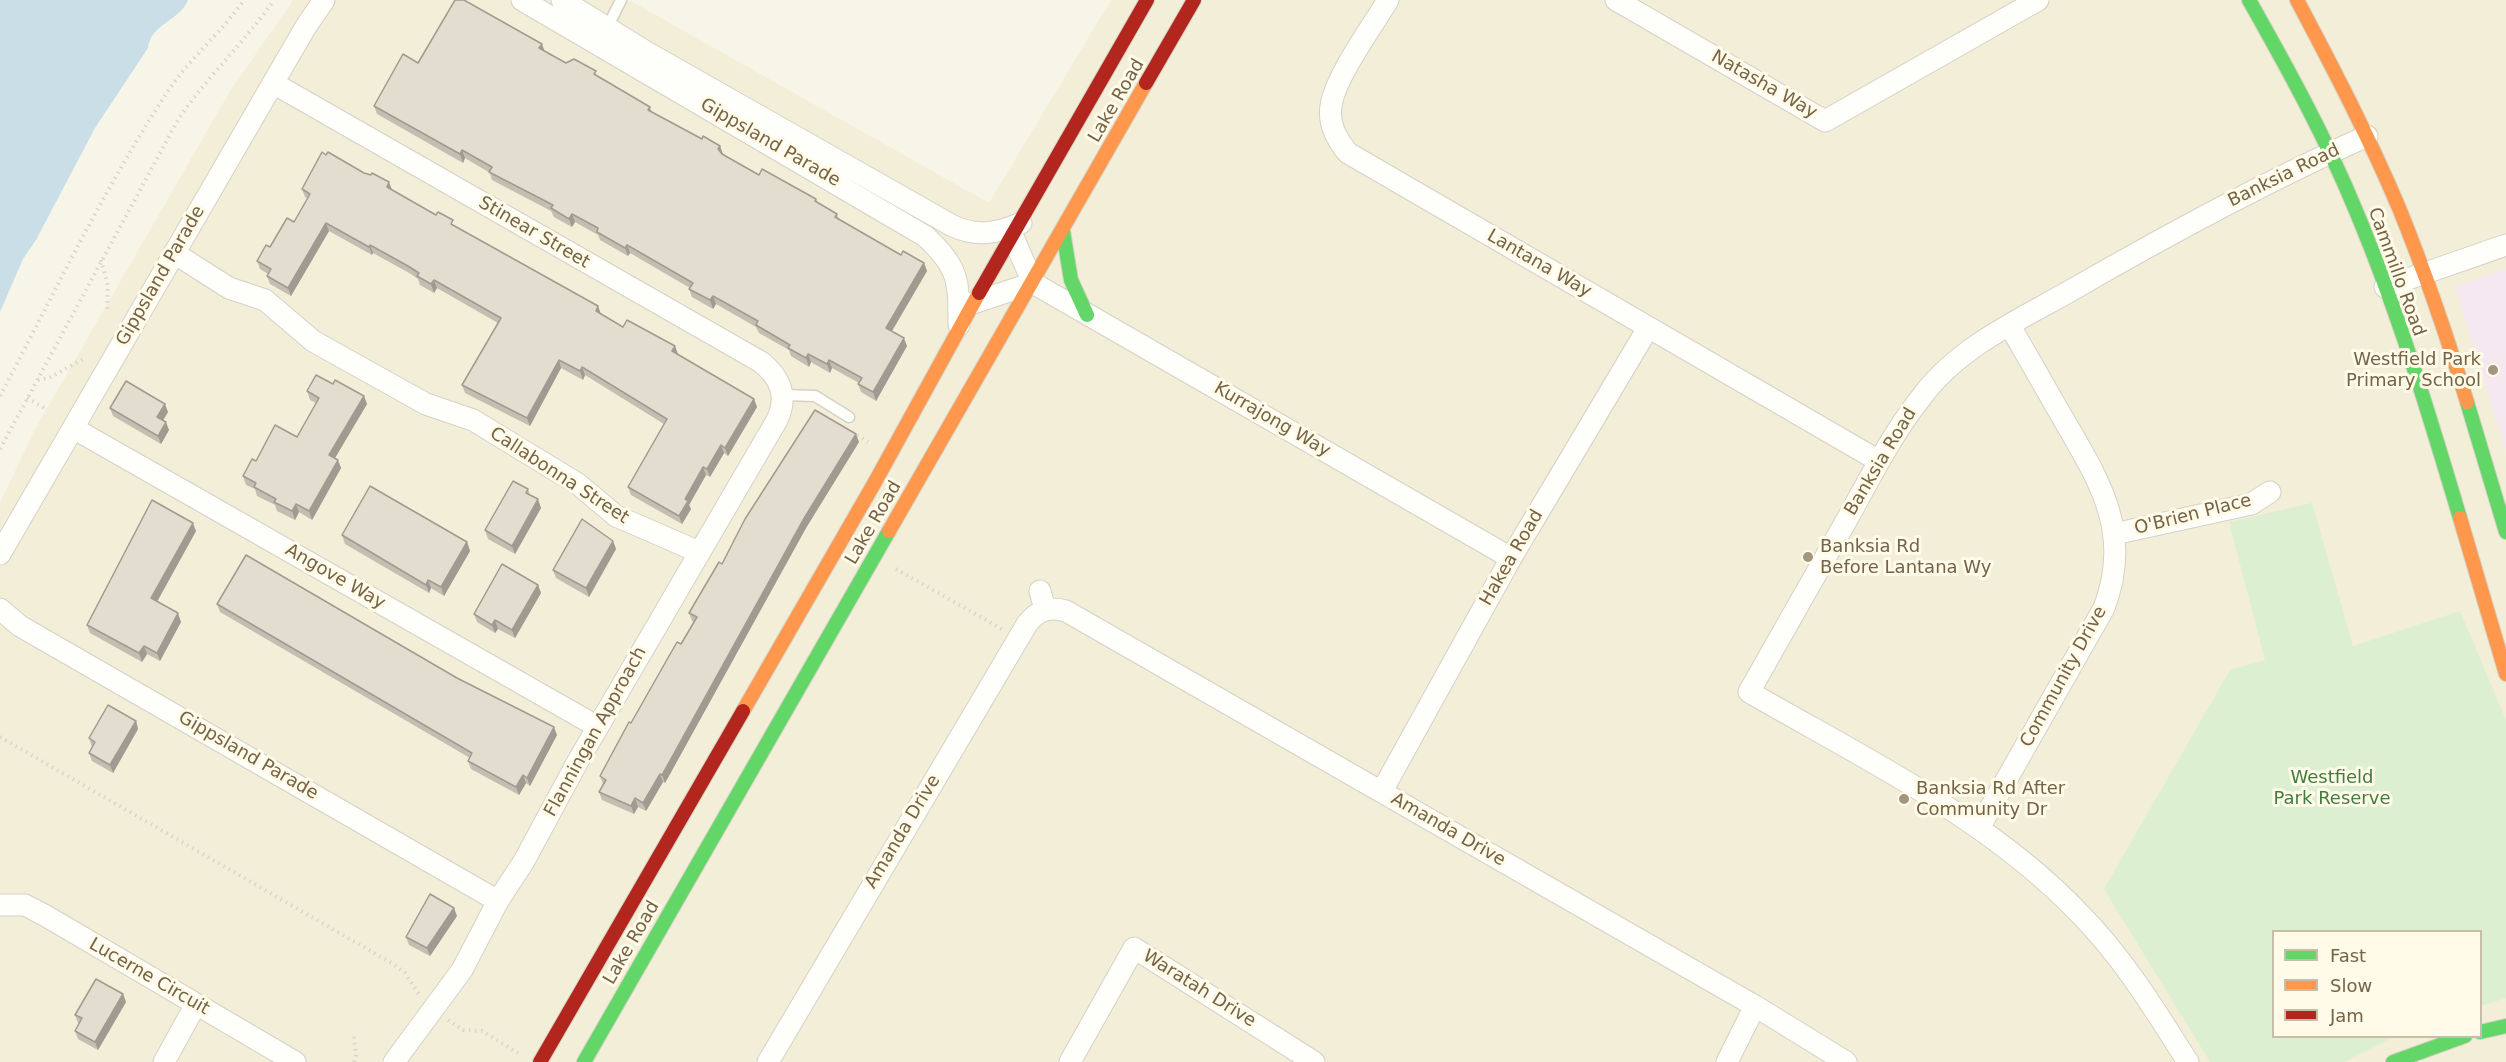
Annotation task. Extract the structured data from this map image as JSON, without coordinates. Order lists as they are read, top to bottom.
{
  "streets": {
    "main road": ["Lake Road", "Cammillo Road"],
    "street": [
      "Natasha Way",
      "Gippsland Parade",
      "Banksia Road",
      "Stinear Street",
      "Lantana Way",
      "Kurrajong Way",
      "Callabonna Street",
      "O'Brien Place",
      "Hakea Road",
      "Angove Way",
      "Community Drive",
      "Flanningan Approach",
      "Amanda Drive",
      "Lucerne Circuit",
      "Waratah Drive"
    ]
  },
  "crossings": [
    ["Lake Road", "Gippsland Parade"],
    ["Lake Road", "Kurrajong Way"],
    ["Gippsland Parade", "Stinear Street"],
    ["Gippsland Parade", "Callabonna Street"],
    ["Gippsland Parade", "Angove Way"],
    ["Gippsland Parade", "Flanningan Approach"],
    ["Banksia Road", "Lantana Way"],
    ["Banksia Road", "Cammillo Road"],
    ["Banksia Road", "Community Drive"],
    ["Stinear Street", "Flanningan Approach"],
    ["Lantana Way", "Hakea Road"],
    ["Kurrajong Way", "Hakea Road"],
    ["Callabonna Street", "Flanningan Approach"],
    ["O'Brien Place", "Community Drive"],
    ["Hakea Road", "Amanda Drive"],
    ["Angove Way", "Flanningan Approach"]
  ],
  "parks": ["Westfield Park Reserve"],
  "places": ["Westfield Park Primary School", "Banksia Rd Before Lantana Wy", "Banksia Rd After Community Dr"],
  "legend": ["Fast", "Slow", "Jam"]
}
